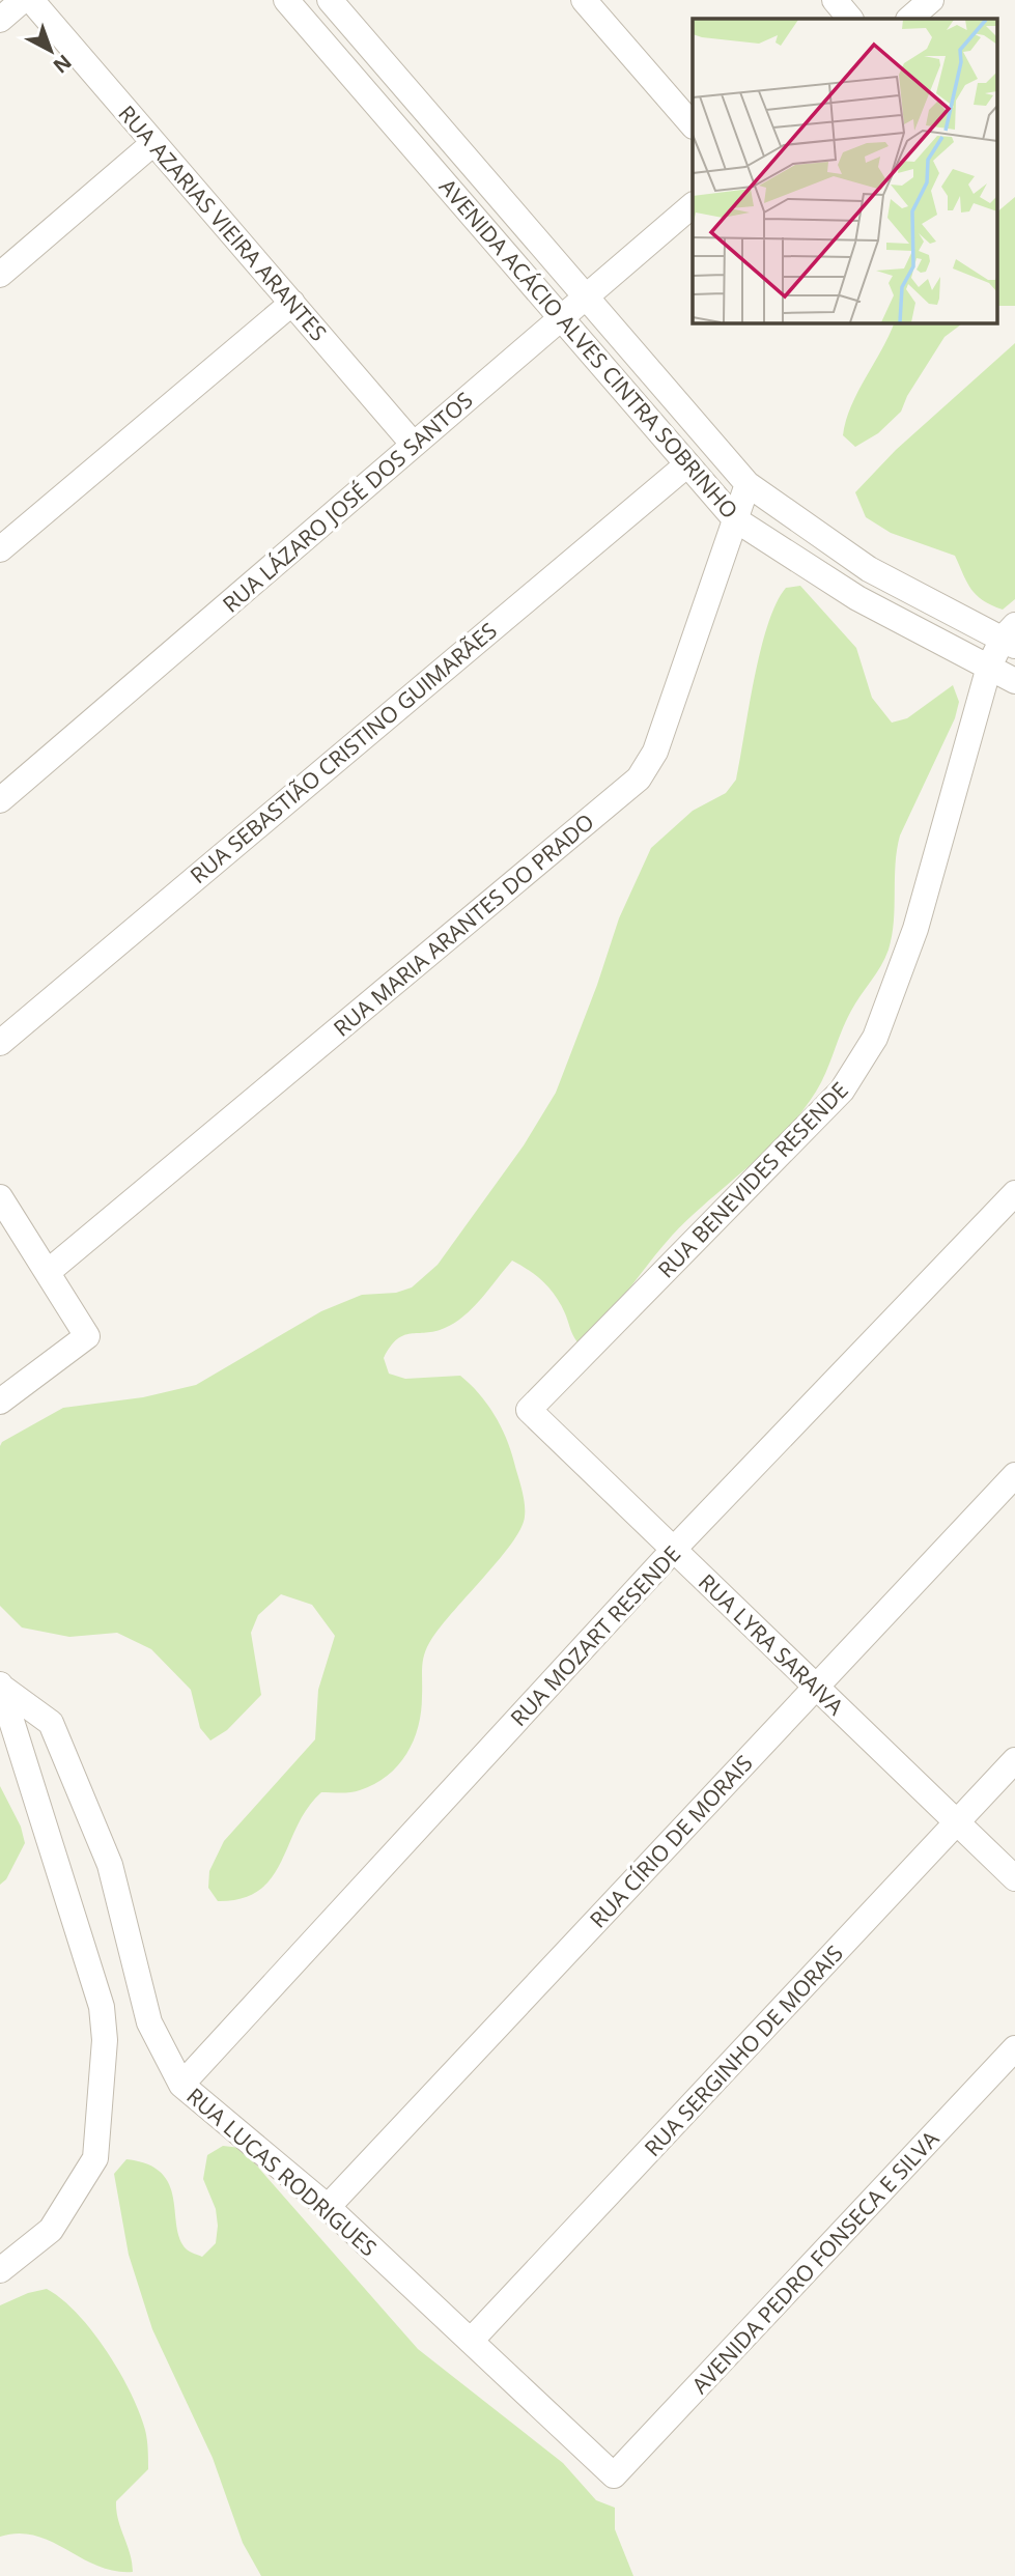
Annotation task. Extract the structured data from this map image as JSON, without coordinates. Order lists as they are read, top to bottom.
{
  "streets": {
    "street": [
      "RUA AZARIAS VIEIRA ARANTES",
      "AVENIDA ACÁCIO ALVES CINTRA SOBRINHO",
      "RUA LÁZARO JOSÉ DOS SANTOS",
      "RUA SEBASTIÃO CRISTINO GUIMARÃES",
      "RUA MARIA ARANTES DO PRADO",
      "RUA BENEVIDES RESENDE",
      "RUA MOZART RESENDE",
      "RUA LYRA SARAIVA",
      "RUA CÍRIO DE MORAIS",
      "RUA SERGINHO DE MORAIS",
      "RUA LUCAS RODRIGUES",
      "AVENIDA PEDRO FONSECA E SILVA"
    ]
  },
  "crossings": [
    ["RUA AZARIAS VIEIRA ARANTES", "RUA LÁZARO JOSÉ DOS SANTOS"],
    ["AVENIDA ACÁCIO ALVES CINTRA SOBRINHO", "RUA LÁZARO JOSÉ DOS SANTOS"],
    ["AVENIDA ACÁCIO ALVES CINTRA SOBRINHO", "RUA SEBASTIÃO CRISTINO GUIMARÃES"],
    ["AVENIDA ACÁCIO ALVES CINTRA SOBRINHO", "RUA MARIA ARANTES DO PRADO"],
    ["AVENIDA ACÁCIO ALVES CINTRA SOBRINHO", "RUA BENEVIDES RESENDE"],
    ["RUA BENEVIDES RESENDE", "RUA LYRA SARAIVA"],
    ["RUA MOZART RESENDE", "RUA LYRA SARAIVA"],
    ["RUA MOZART RESENDE", "RUA LUCAS RODRIGUES"],
    ["RUA LYRA SARAIVA", "RUA CÍRIO DE MORAIS"],
    ["RUA LYRA SARAIVA", "RUA SERGINHO DE MORAIS"],
    ["RUA CÍRIO DE MORAIS", "RUA LUCAS RODRIGUES"],
    ["RUA SERGINHO DE MORAIS", "RUA LUCAS RODRIGUES"],
    ["RUA LUCAS RODRIGUES", "AVENIDA PEDRO FONSECA E SILVA"]
  ],
  "north": "bottom right"
}
